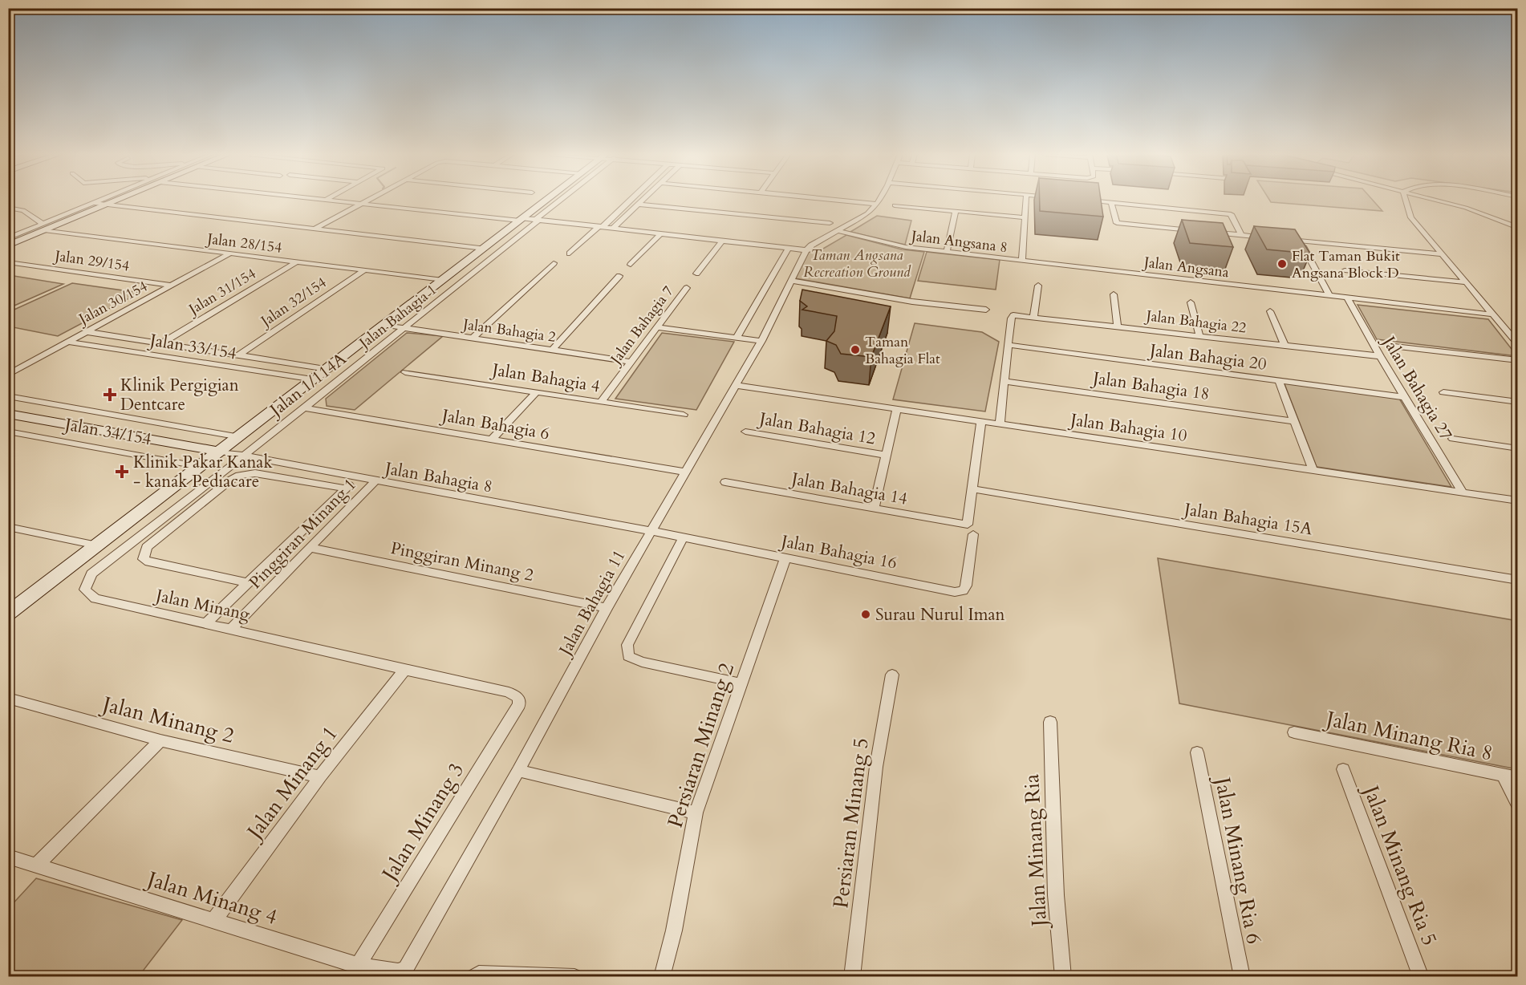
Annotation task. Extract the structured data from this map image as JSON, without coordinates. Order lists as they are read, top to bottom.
{
  "streets": {
    "street": [
      "Jalan Angsana 8",
      "Jalan 28/154",
      "Jalan 29/154",
      "Jalan Angsana",
      "Jalan 31/154",
      "Jalan 32/154",
      "Jalan 30/154",
      "Jalan Bahagia 1",
      "Jalan Bahagia 22",
      "Jalan Bahagia 7",
      "Jalan Bahagia 2",
      "Jalan 33/154",
      "Jalan Bahagia 20",
      "Jalan Bahagia 4",
      "Jalan 1/114A",
      "Jalan Bahagia 18",
      "Jalan Bahagia 27",
      "Jalan Bahagia 6",
      "Jalan Bahagia 10",
      "Jalan Bahagia 12",
      "Jalan 34/154",
      "Jalan Bahagia 8",
      "Jalan Bahagia 14",
      "Jalan Bahagia 15A",
      "Pinggiran Minang 1",
      "Jalan Bahagia 16",
      "Pinggiran Minang 2",
      "Jalan Bahagia 11",
      "Jalan Minang",
      "Jalan Minang 2",
      "Jalan Minang Ria 8",
      "Persiaran Minang 2",
      "Jalan Minang 1",
      "Jalan Minang 3",
      "Persiaran Minang 5",
      "Jalan Minang Ria",
      "Jalan Minang Ria 6",
      "Jalan Minang Ria 5",
      "Jalan Minang 4"
    ]
  },
  "crossings": [
    ["Jalan Angsana 8", "Jalan Angsana"],
    ["Jalan 28/154", "Jalan 31/154"],
    ["Jalan 28/154", "Jalan 32/154"],
    ["Jalan 28/154", "Jalan 30/154"],
    ["Jalan 28/154", "Jalan 1/114A"],
    ["Jalan 29/154", "Jalan 30/154"],
    ["Jalan Angsana", "Jalan Bahagia 27"],
    ["Jalan 31/154", "Jalan 33/154"],
    ["Jalan 32/154", "Jalan 33/154"],
    ["Jalan 30/154", "Jalan 33/154"],
    ["Jalan Bahagia 1", "Jalan Bahagia 2"],
    ["Jalan Bahagia 1", "Jalan Bahagia 6"],
    ["Jalan Bahagia 1", "Jalan Bahagia 8"],
    ["Jalan Bahagia 1", "Jalan Minang"],
    ["Jalan Bahagia 22", "Jalan Bahagia 20"],
    ["Jalan Bahagia 22", "Jalan Bahagia 27"],
    ["Jalan Bahagia 7", "Jalan Bahagia 2"],
    ["Jalan Bahagia 7", "Jalan Bahagia 4"],
    ["Jalan Bahagia 2", "Jalan 1/114A"],
    ["Jalan 33/154", "Jalan 1/114A"],
    ["Jalan Bahagia 20", "Jalan Bahagia 27"],
    ["Jalan 1/114A", "Jalan 34/154"],
    ["Jalan 1/114A", "Jalan Bahagia 8"],
    ["Jalan Bahagia 27", "Jalan Bahagia 10"],
    ["Jalan Bahagia 6", "Jalan Bahagia 11"],
    ["Jalan Bahagia 10", "Jalan Bahagia 11"],
    ["Jalan 34/154", "Jalan Bahagia 8"],
    ["Jalan Bahagia 8", "Pinggiran Minang 1"],
    ["Jalan Bahagia 8", "Jalan Bahagia 16"],
    ["Jalan Bahagia 8", "Jalan Bahagia 11"],
    ["Jalan Bahagia 8", "Jalan Minang"],
    ["Jalan Bahagia 14", "Jalan Bahagia 16"],
    ["Pinggiran Minang 1", "Pinggiran Minang 2"],
    ["Pinggiran Minang 1", "Jalan Minang"],
    ["Jalan Bahagia 16", "Jalan Bahagia 11"],
    ["Jalan Bahagia 16", "Persiaran Minang 2"],
    ["Pinggiran Minang 2", "Jalan Bahagia 11"],
    ["Jalan Bahagia 11", "Jalan Minang 4"],
    ["Jalan Minang", "Jalan Minang 1"],
    ["Jalan Minang", "Jalan Minang 3"],
    ["Jalan Minang 2", "Jalan Minang 1"],
    ["Jalan Minang 1", "Jalan Minang 4"],
    ["Jalan Minang 3", "Jalan Minang 4"]
  ],
  "parks": ["Taman Angsana Recreation Ground"],
  "places": {
    "other": ["Flat Taman Bukit Angsana Block D", "Taman Bahagia Flat", "Surau Nurul Iman"],
    "health": ["Klinik Pergigian Dentcare", "Klinik Pakar Kanak - kanak Pediacare"]
  }
}
